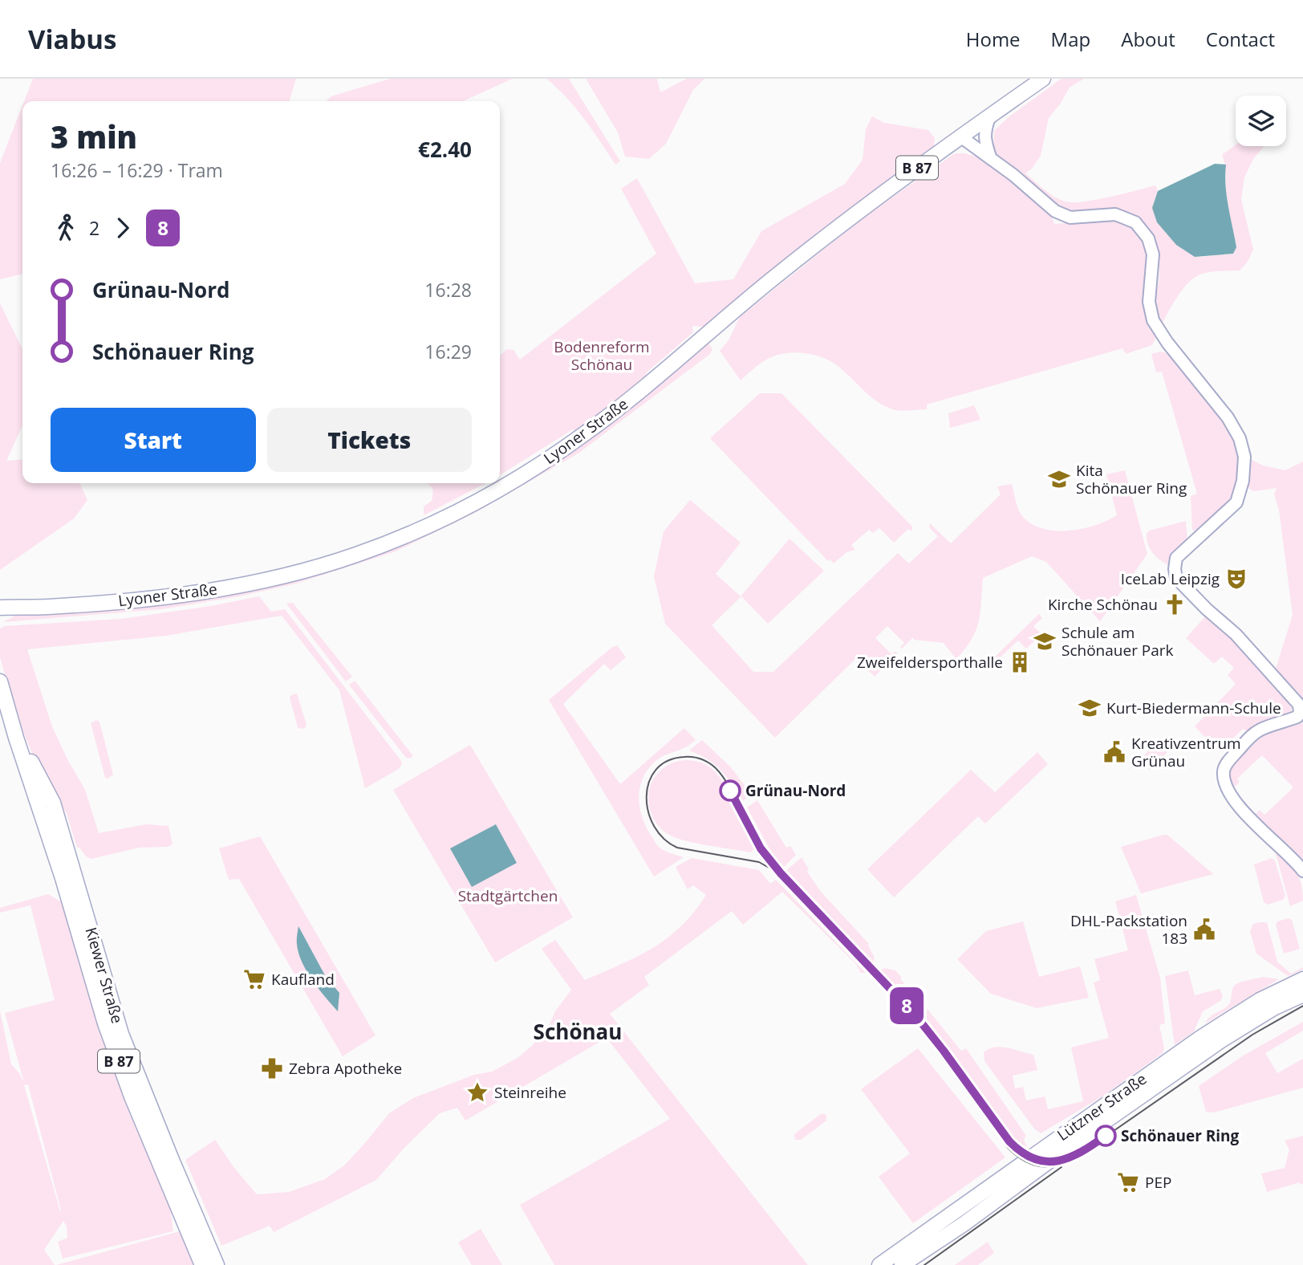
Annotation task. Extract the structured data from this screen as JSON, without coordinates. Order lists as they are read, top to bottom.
{
  "streets": {
    "main road": [
      "B 87",
      "Lyoner Straße",
      "Kiewer Straße",
      "Lützner Straße"
    ]
  },
  "districts": ["Schönau"],
  "parks": ["Bodenreform Schönau", "Stadtgärtchen"],
  "places": {
    "school or university": ["Kita Schönauer Ring", "Schule am Schönauer Park", "Kurt-Biedermann-Schule"],
    "theatre": ["IceLab Leipzig"],
    "church": ["Kirche Schönau"],
    "building": ["Zweifeldersporthalle"],
    "public building": ["Kreativzentrum Grünau", "DHL-Packstation 183"],
    "other": ["Grünau-Nord", "Schönauer Ring"],
    "supermarket": ["Kaufland", "PEP"],
    "pharmacy": ["Zebra Apotheke"],
    "place": ["Steinreihe"]
  },
  "lines": ["tram line 8"],
  "page": {
    "header": "Viabus",
    "nav": [
      "Home",
      "Map",
      "About",
      "Contact"
    ],
    "on_map": "8",
    "heading": ["3 min", "16:26 – 16:29 · Tram", "€2.40"],
    "legs": ["2", "8"],
    "list": [
      {
        "name": "Grünau-Nord",
        "value": "16:28"
      },
      {
        "name": "Schönauer Ring",
        "value": "16:29"
      }
    ],
    "buttons": ["Start", "Tickets"]
  }
}
